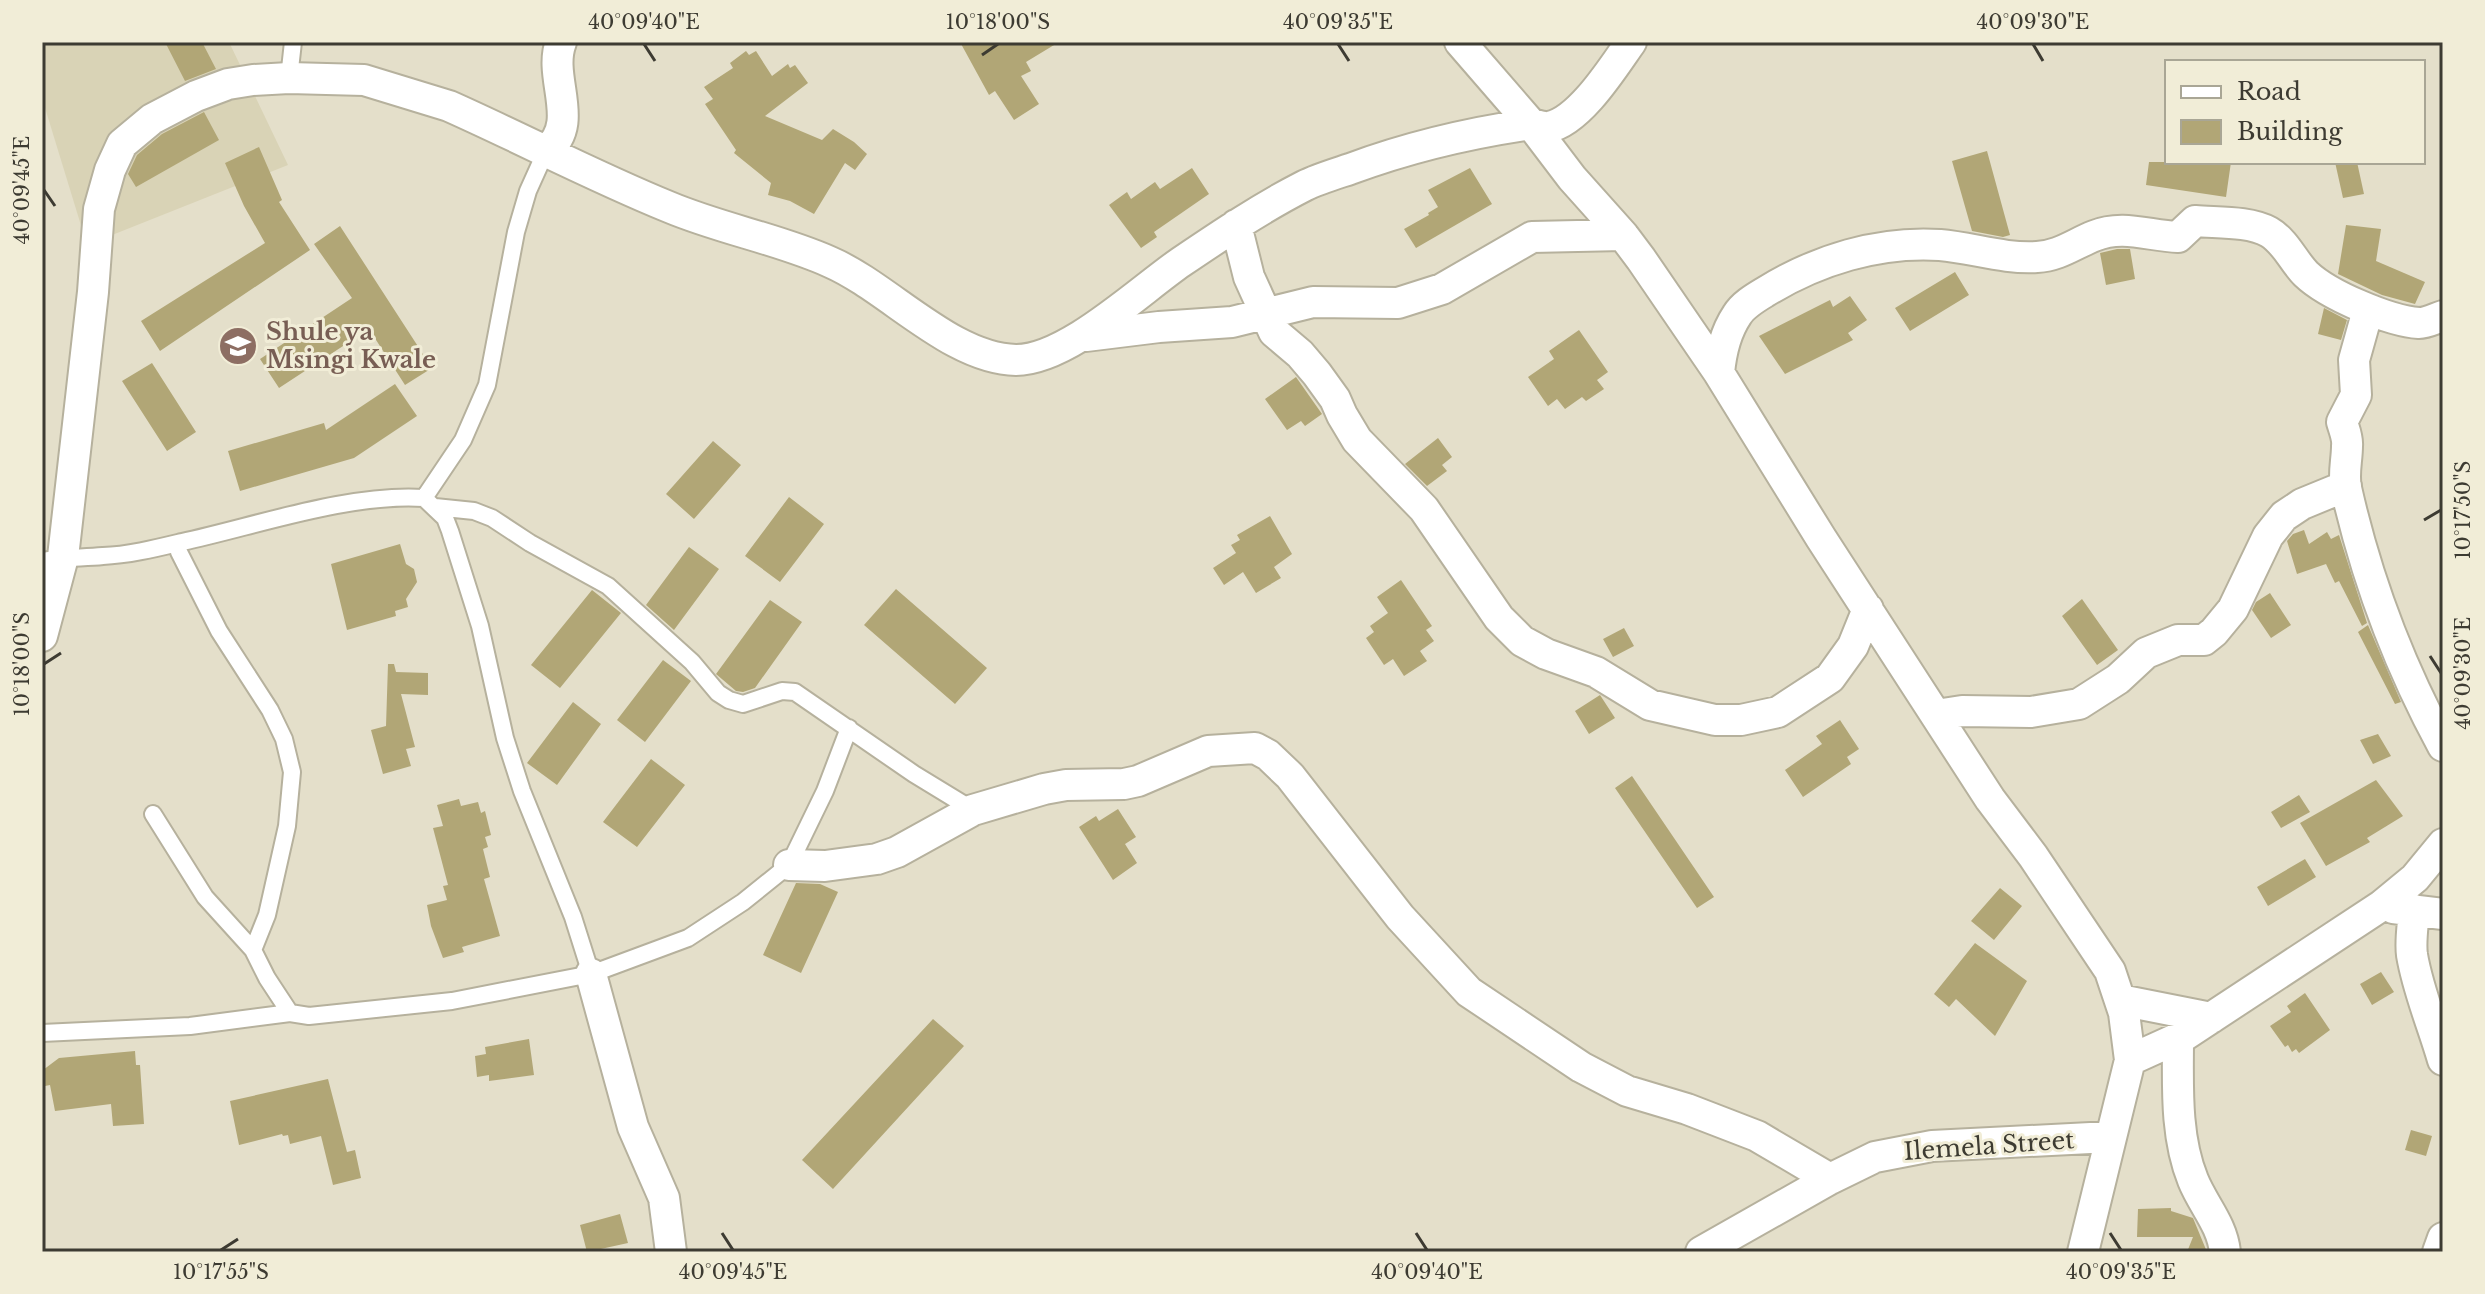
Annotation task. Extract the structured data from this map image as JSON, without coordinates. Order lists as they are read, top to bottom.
{
  "streets": {
    "street": ["Ilemela Street"]
  },
  "places": {
    "school or university": ["Shule ya Msingi Kwale"]
  },
  "legend": ["Road", "Building"],
  "coordinates": [
    "40°09'40\"E",
    "10°18'00\"S",
    "40°09'35\"E",
    "40°09'30\"E",
    "40°09'45\"E",
    "10°17'50\"S",
    "10°17'55\"S"
  ]
}
